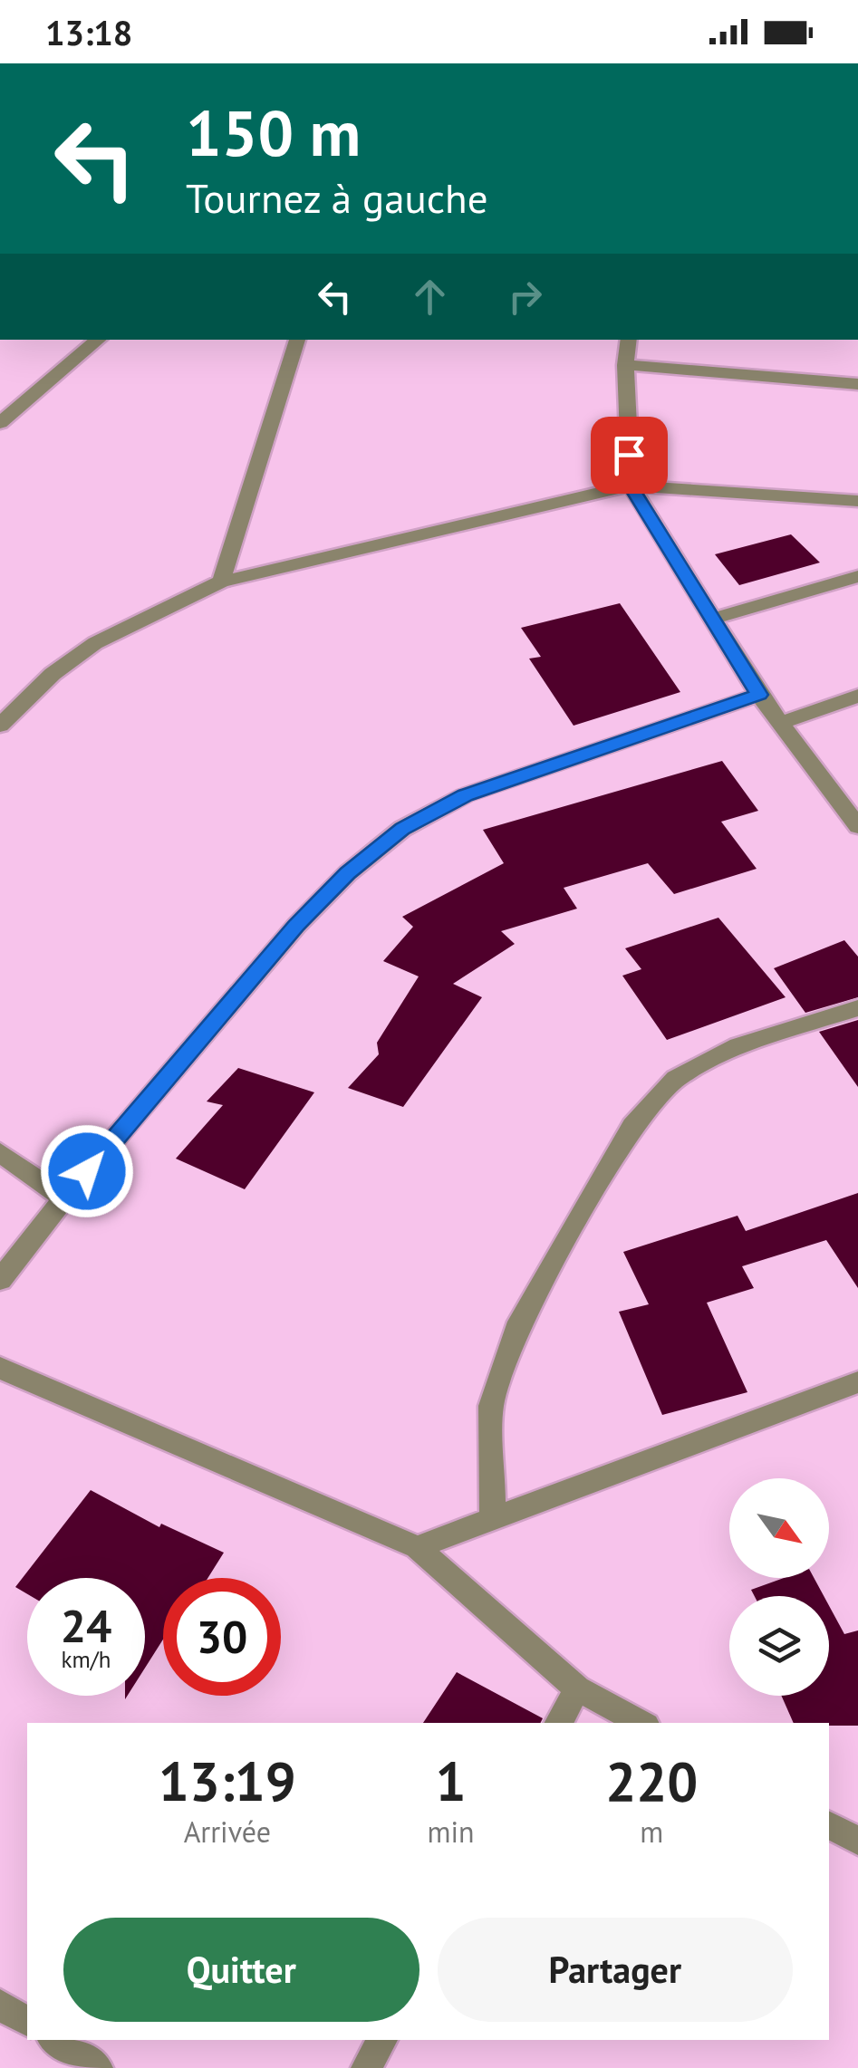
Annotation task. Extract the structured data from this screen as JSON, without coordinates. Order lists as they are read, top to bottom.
{
  "north": "bottom right",
  "page": {
    "status": "13:18",
    "turn": ["150 m", "Tournez à gauche"],
    "speed": "24 km/h",
    "limit": "30",
    "eta": [
      "13:19",
      "Arrivée",
      "1",
      "min",
      "220",
      "m"
    ],
    "buttons": ["Quitter", "Partager"]
  }
}
